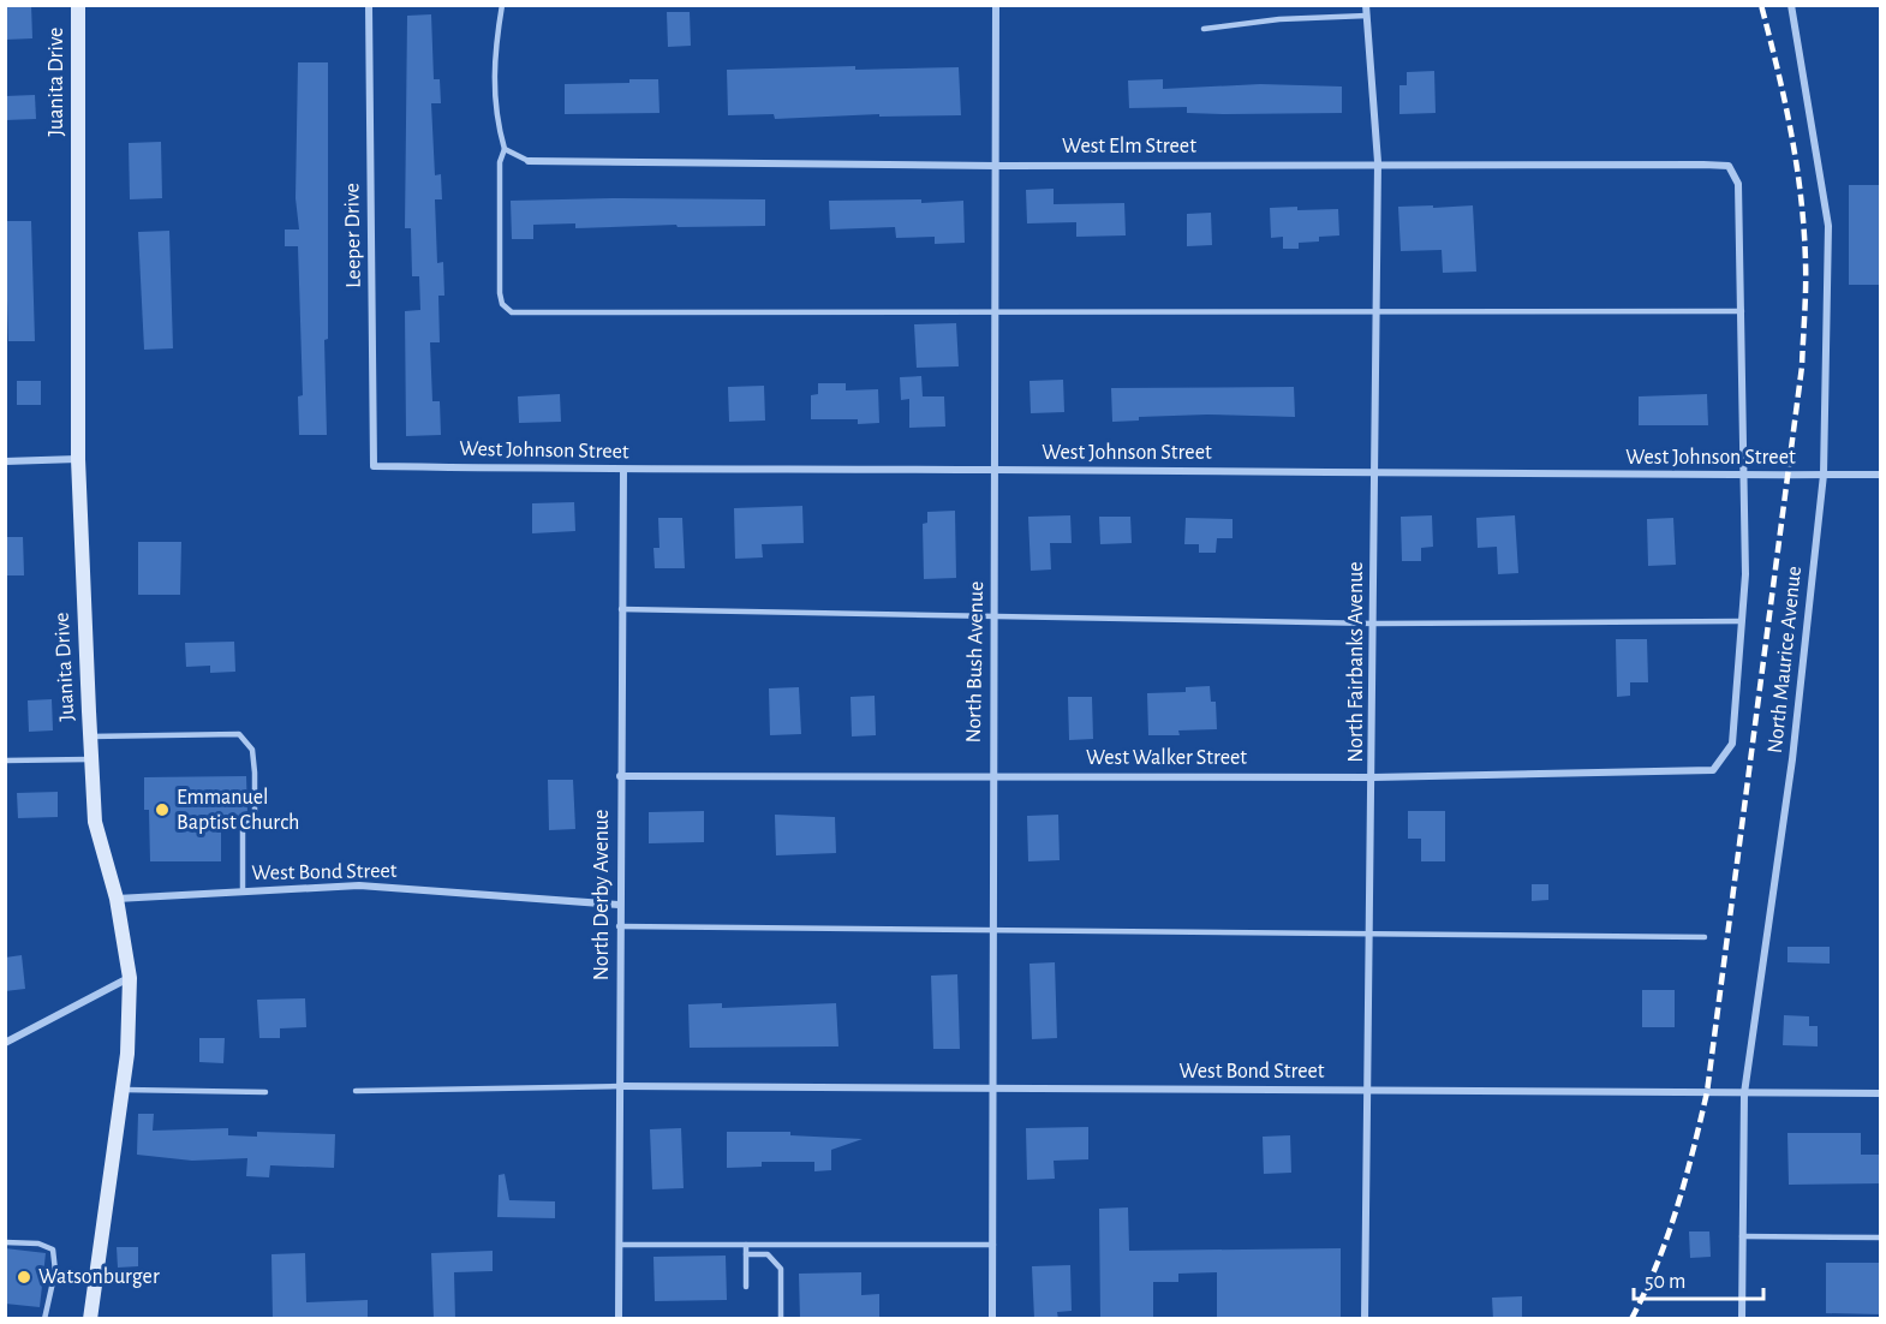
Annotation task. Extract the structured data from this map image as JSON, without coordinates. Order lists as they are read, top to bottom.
{
  "streets": {
    "street": [
      "Juanita Drive",
      "West Elm Street",
      "Leeper Drive",
      "West Johnson Street",
      "North Maurice Avenue",
      "North Bush Avenue",
      "North Fairbanks Avenue",
      "West Walker Street",
      "West Bond Street",
      "North Derby Avenue"
    ]
  },
  "crossings": [
    ["Juanita Drive", "West Bond Street"],
    ["West Elm Street", "North Bush Avenue"],
    ["West Elm Street", "North Fairbanks Avenue"],
    ["Leeper Drive", "West Johnson Street"],
    ["West Johnson Street", "North Maurice Avenue"],
    ["West Johnson Street", "North Bush Avenue"],
    ["West Johnson Street", "North Fairbanks Avenue"],
    ["West Johnson Street", "North Derby Avenue"],
    ["North Maurice Avenue", "West Bond Street"],
    ["North Bush Avenue", "West Walker Street"],
    ["North Bush Avenue", "West Bond Street"],
    ["North Fairbanks Avenue", "West Walker Street"],
    ["North Fairbanks Avenue", "West Bond Street"],
    ["West Walker Street", "North Derby Avenue"],
    ["West Bond Street", "North Derby Avenue"]
  ],
  "places": ["Emmanuel Baptist Church", "Watsonburger"],
  "scale_bar": "50 m"
}
